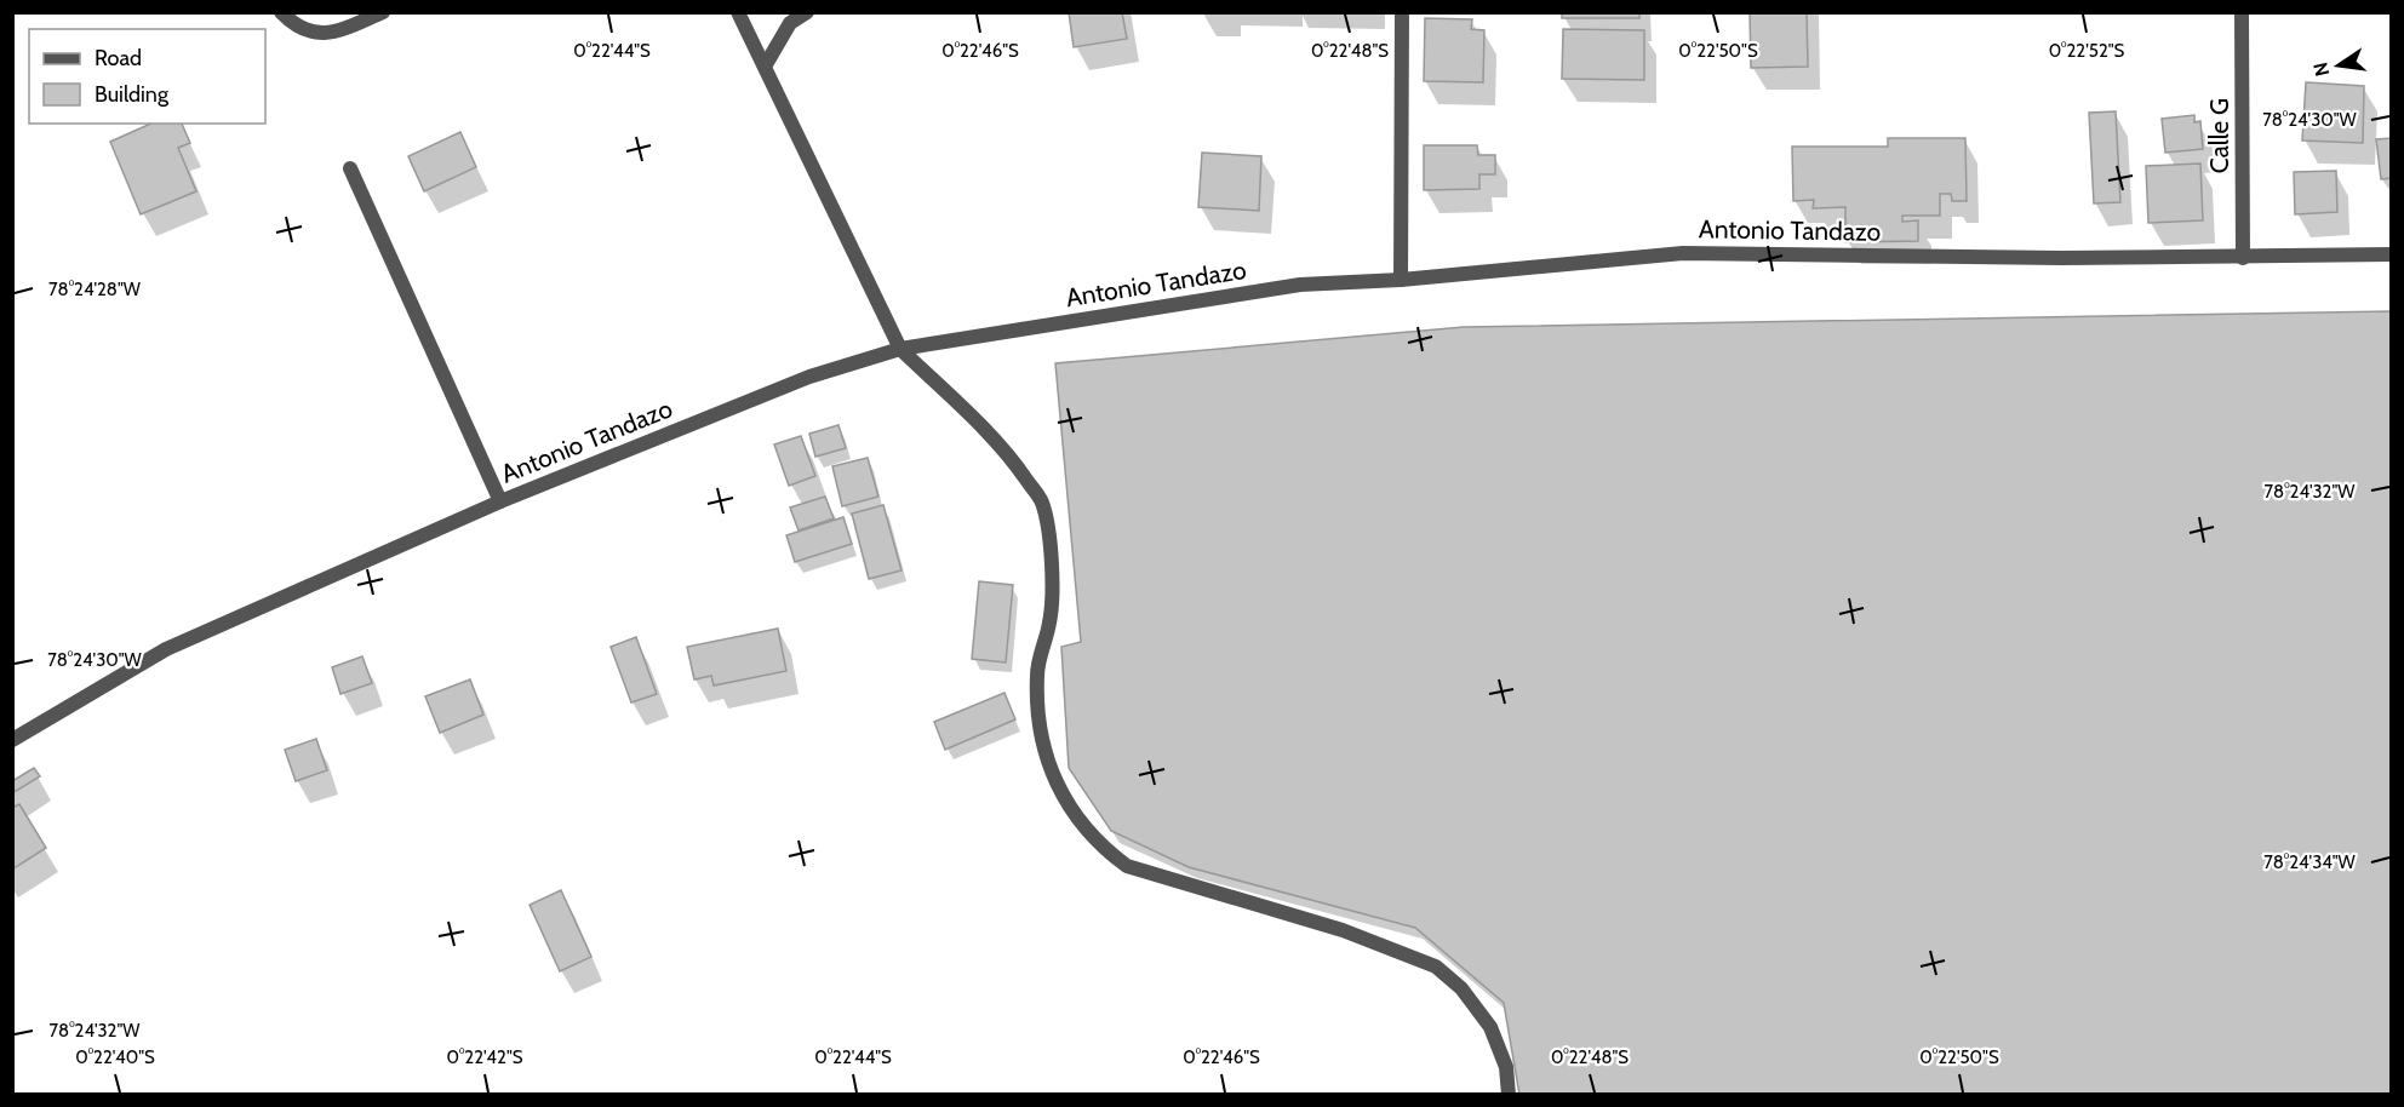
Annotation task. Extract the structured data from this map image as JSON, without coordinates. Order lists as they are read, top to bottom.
{
  "streets": {
    "street": ["Calle G", "Antonio Tandazo"]
  },
  "crossings": [
    ["Calle G", "Antonio Tandazo"]
  ],
  "legend": ["Road", "Building"],
  "north": "left",
  "coordinates": [
    "0°22'44\"S",
    "0°22'46\"S",
    "0°22'48\"S",
    "0°22'50\"S",
    "0°22'52\"S",
    "78°24'30\"W",
    "78°24'28\"W",
    "78°24'32\"W",
    "78°24'34\"W",
    "0°22'40\"S",
    "0°22'42\"S"
  ]
}
